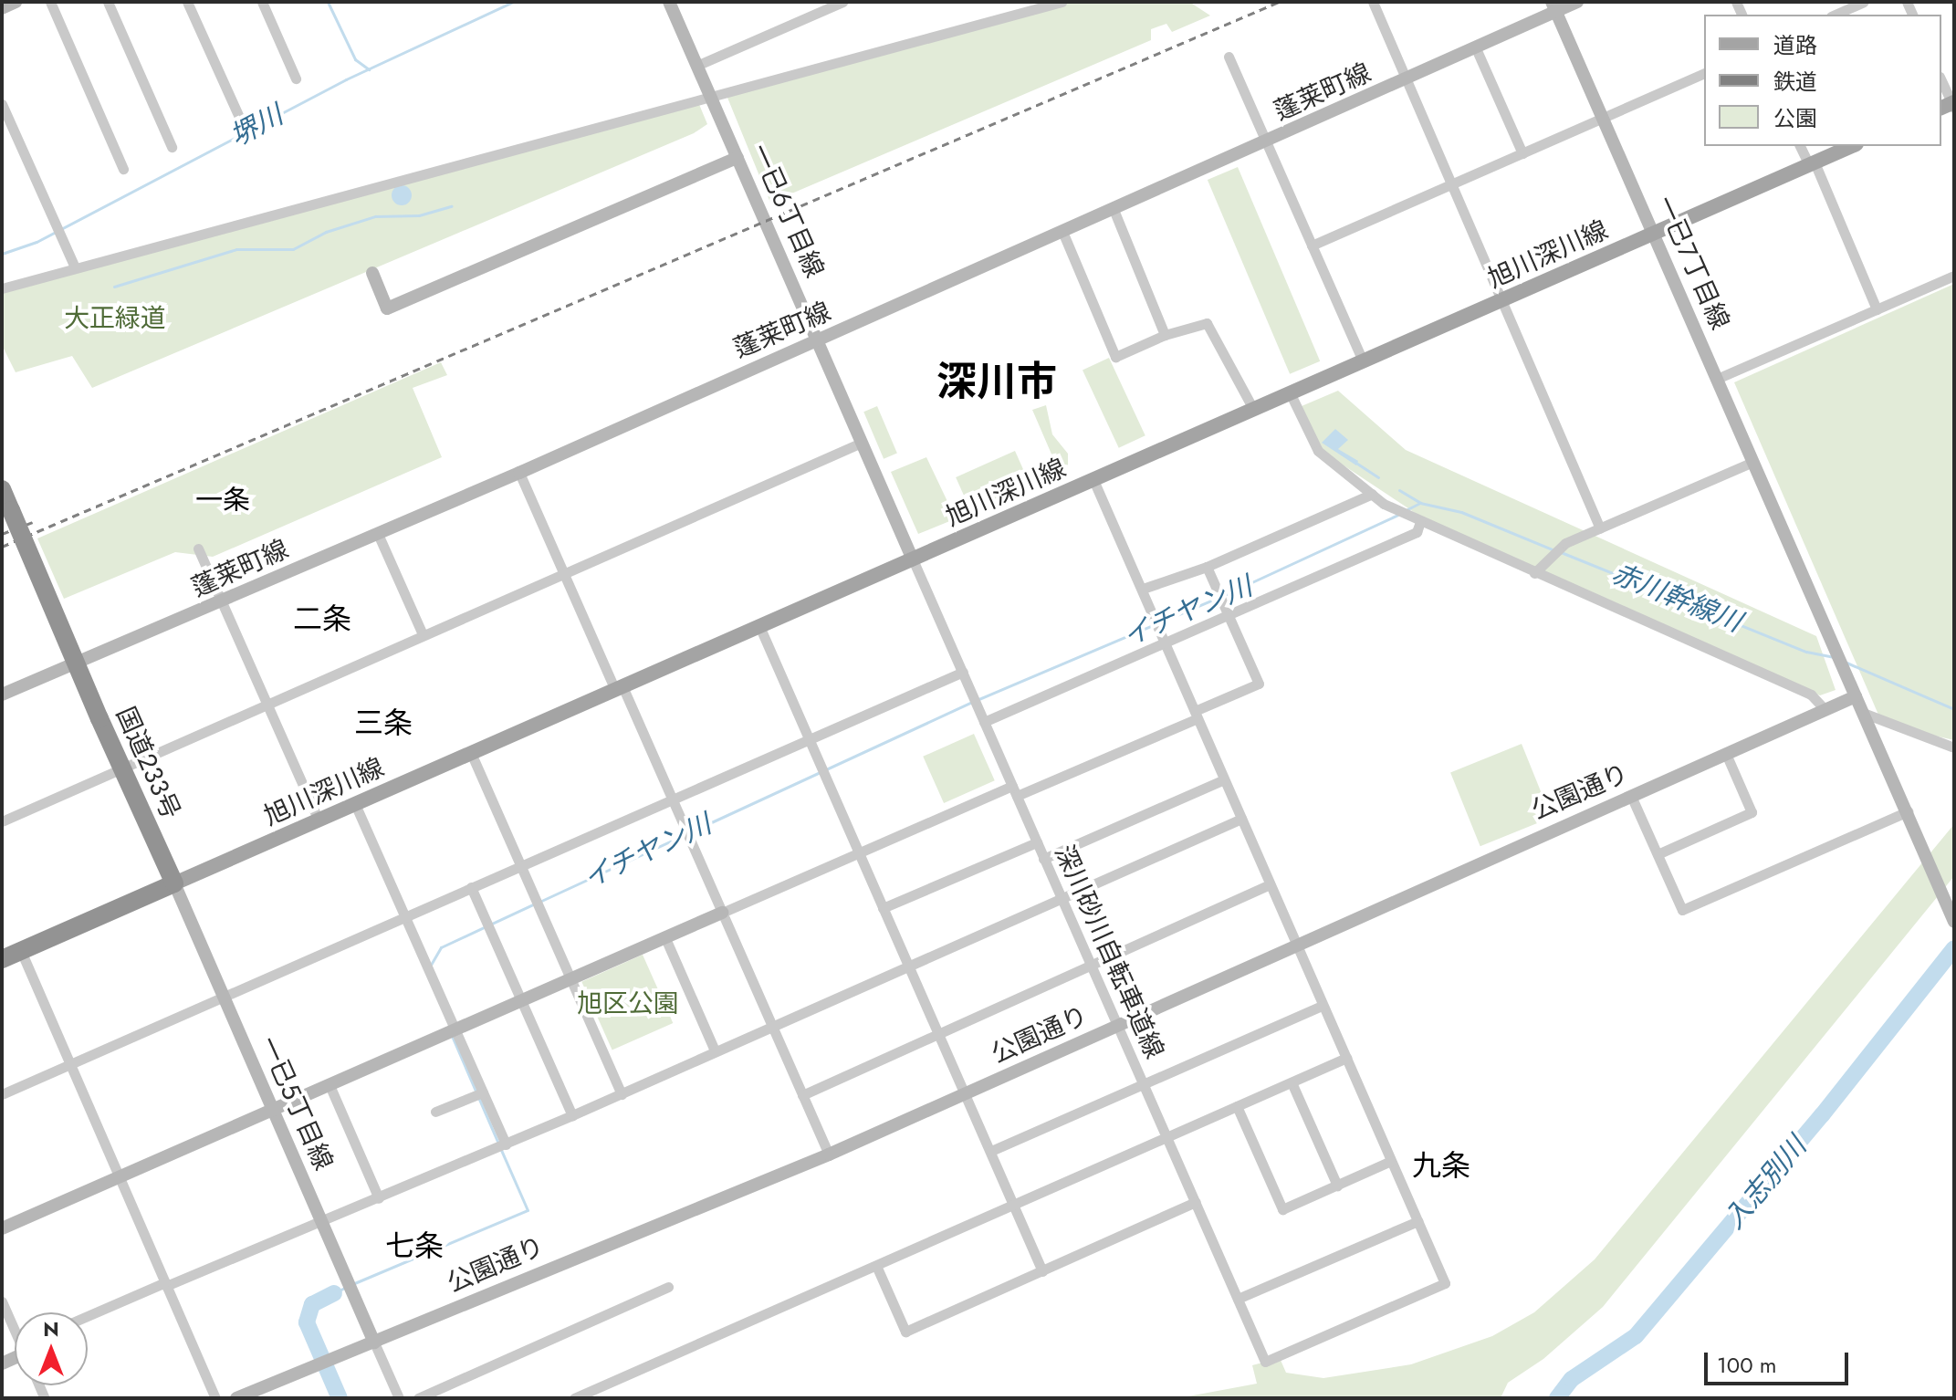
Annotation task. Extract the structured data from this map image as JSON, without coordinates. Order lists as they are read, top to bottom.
{
  "streets": {
    "highway": ["国道233号"],
    "main road": ["旭川深川線"],
    "street": [
      "蓬莱町線",
      "一已６丁目線",
      "一已７丁目線",
      "公園通り",
      "深川砂川自転車道線",
      "一已５丁目線"
    ]
  },
  "crossings": [
    ["蓬莱町線", "一已６丁目線"],
    ["蓬莱町線", "一已７丁目線"],
    ["一已６丁目線", "旭川深川線"],
    ["一已６丁目線", "深川砂川自転車道線"],
    ["旭川深川線", "一已７丁目線"],
    ["旭川深川線", "国道233号"],
    ["旭川深川線", "深川砂川自転車道線"],
    ["旭川深川線", "一已５丁目線"],
    ["一已７丁目線", "公園通り"],
    ["国道233号", "一已５丁目線"],
    ["公園通り", "深川砂川自転車道線"],
    ["公園通り", "一已５丁目線"]
  ],
  "districts": [
    "深川市",
    "一条",
    "二条",
    "三条",
    "九条",
    "七条"
  ],
  "water": [
    "堺川",
    "赤川幹線川",
    "イチヤン川",
    "入志別川"
  ],
  "parks": ["大正緑道", "旭区公園"],
  "legend": ["道路", "鉄道", "公園"],
  "scale_bar": "100 m",
  "north": "top"
}
